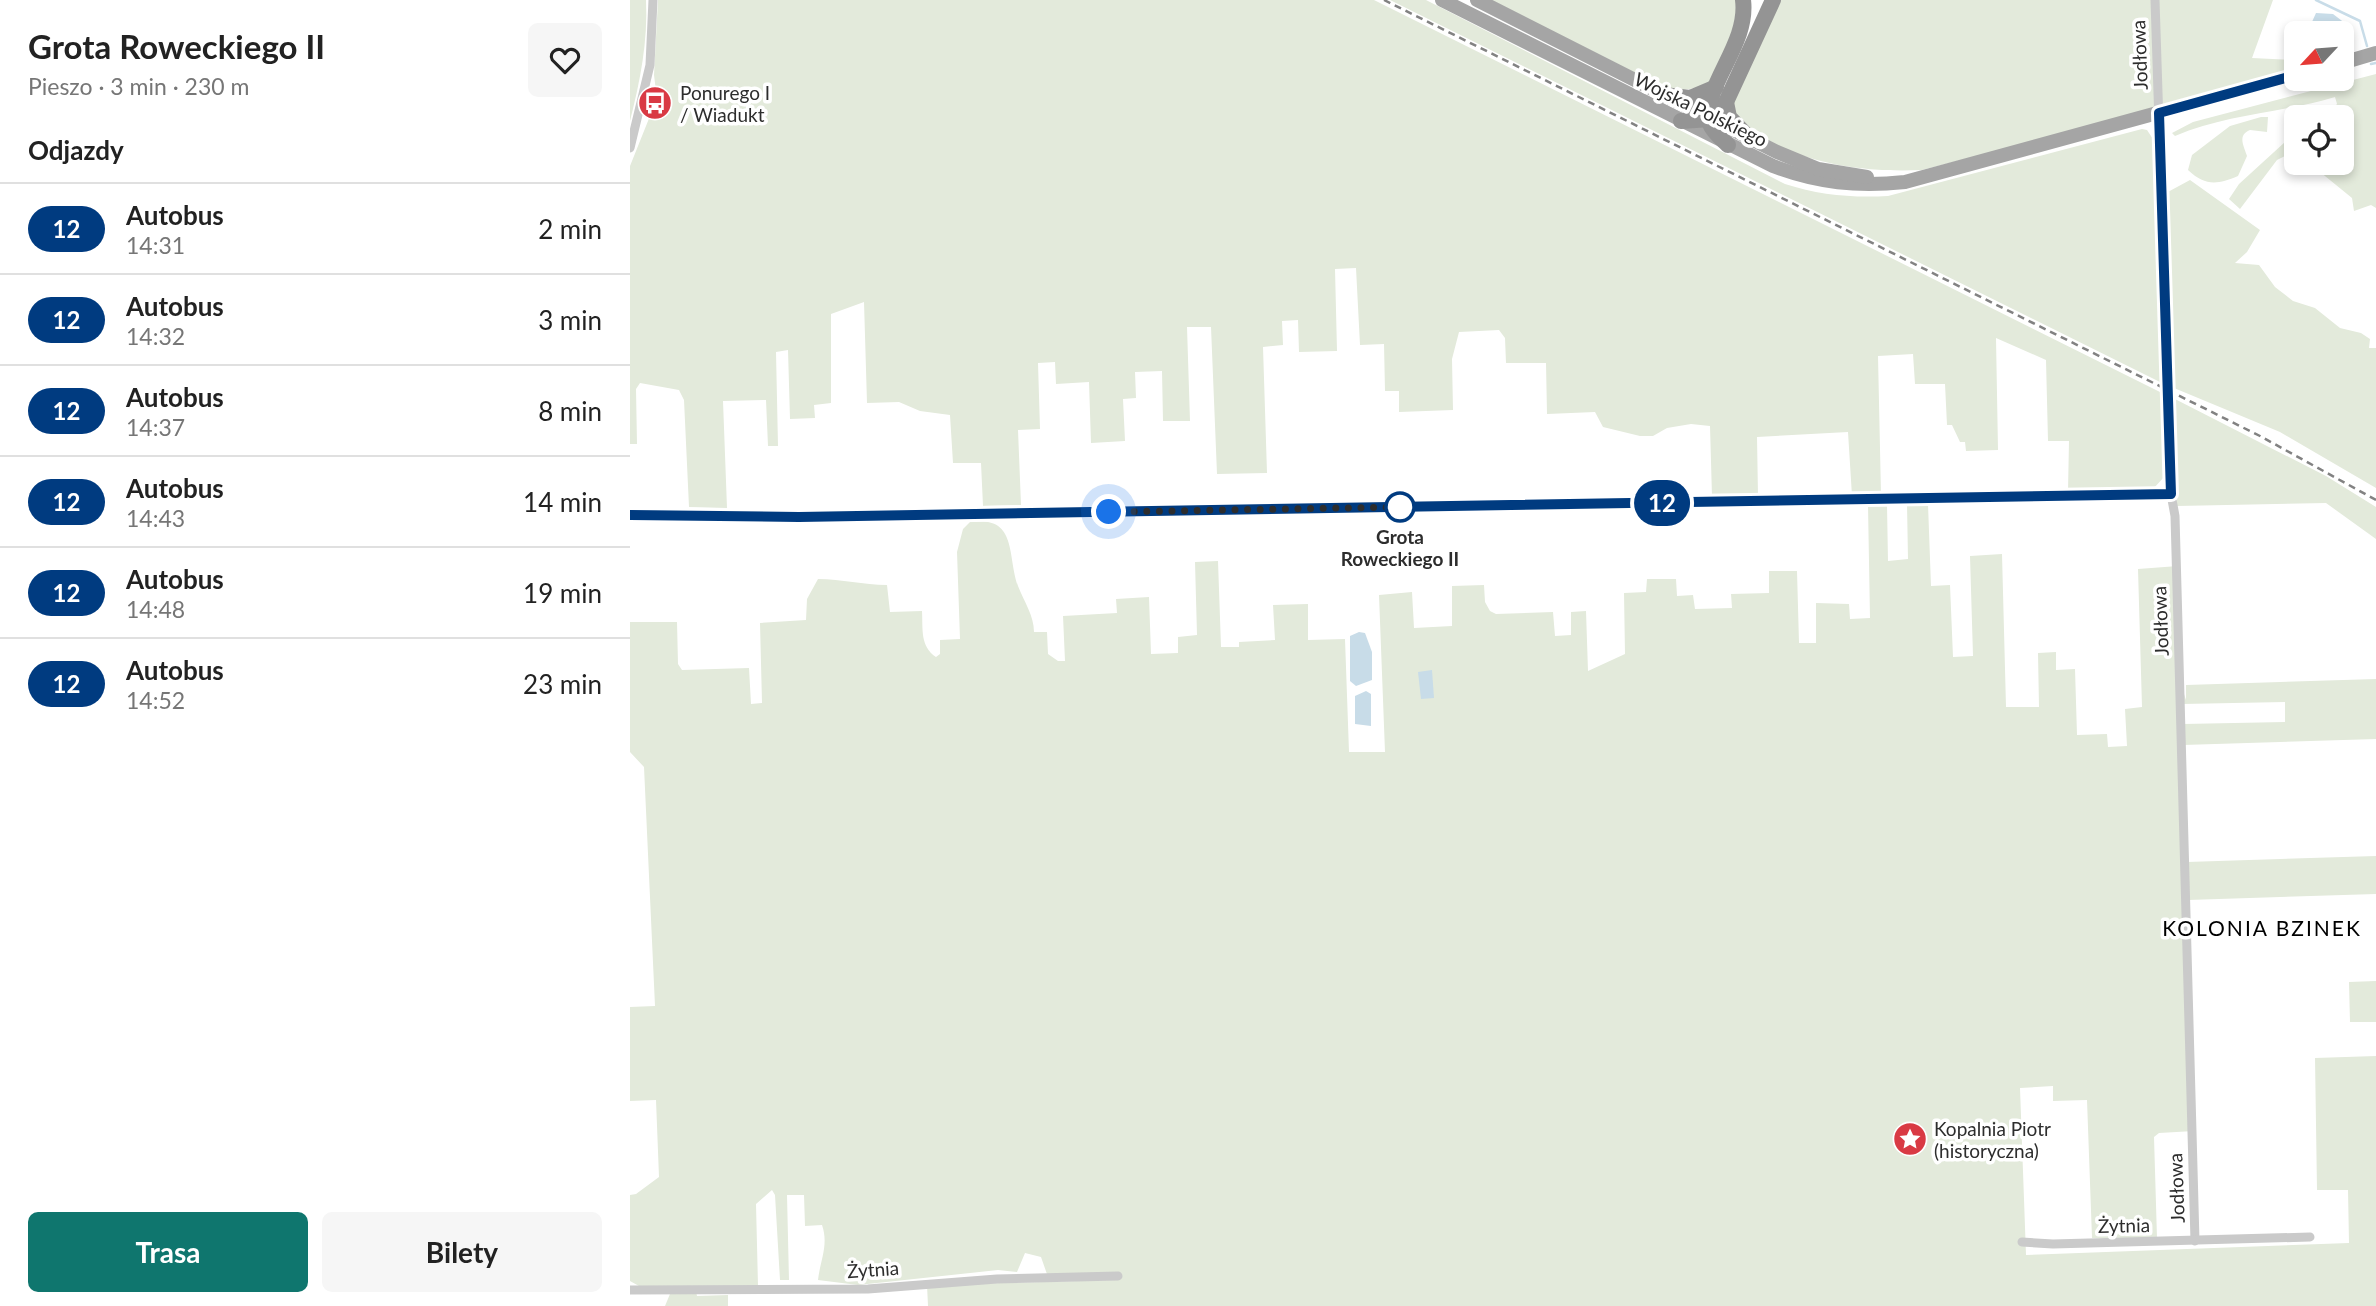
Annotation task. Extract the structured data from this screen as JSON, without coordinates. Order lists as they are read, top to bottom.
{
  "streets": {
    "main road": ["Wojska Polskiego"],
    "street": ["Jodłowa", "Żytnia"]
  },
  "crossings": [
    ["Jodłowa", "Wojska Polskiego"],
    ["Jodłowa", "Żytnia"]
  ],
  "districts": ["KOLONIA BZINEK"],
  "places": {
    "bus stop": ["Ponurego I / Wiadukt"],
    "other": ["Grota Roweckiego II"],
    "place": ["Kopalnia Piotr (historyczna)"]
  },
  "lines": ["bus line 12"],
  "north": "bottom left",
  "page": {
    "heading": [
      ["Grota Roweckiego II", "Pieszo · 3 min · 230 m"],
      "Odjazdy"
    ],
    "on_map": "12",
    "list": [
      {
        "mark": "12",
        "name": "Autobus",
        "note": "14:31",
        "value": "2 min"
      },
      {
        "mark": "12",
        "name": "Autobus",
        "note": "14:32",
        "value": "3 min"
      },
      {
        "mark": "12",
        "name": "Autobus",
        "note": "14:37",
        "value": "8 min"
      },
      {
        "mark": "12",
        "name": "Autobus",
        "note": "14:43",
        "value": "14 min"
      },
      {
        "mark": "12",
        "name": "Autobus",
        "note": "14:48",
        "value": "19 min"
      },
      {
        "mark": "12",
        "name": "Autobus",
        "note": "14:52",
        "value": "23 min"
      }
    ],
    "buttons": ["Trasa", "Bilety"]
  }
}
